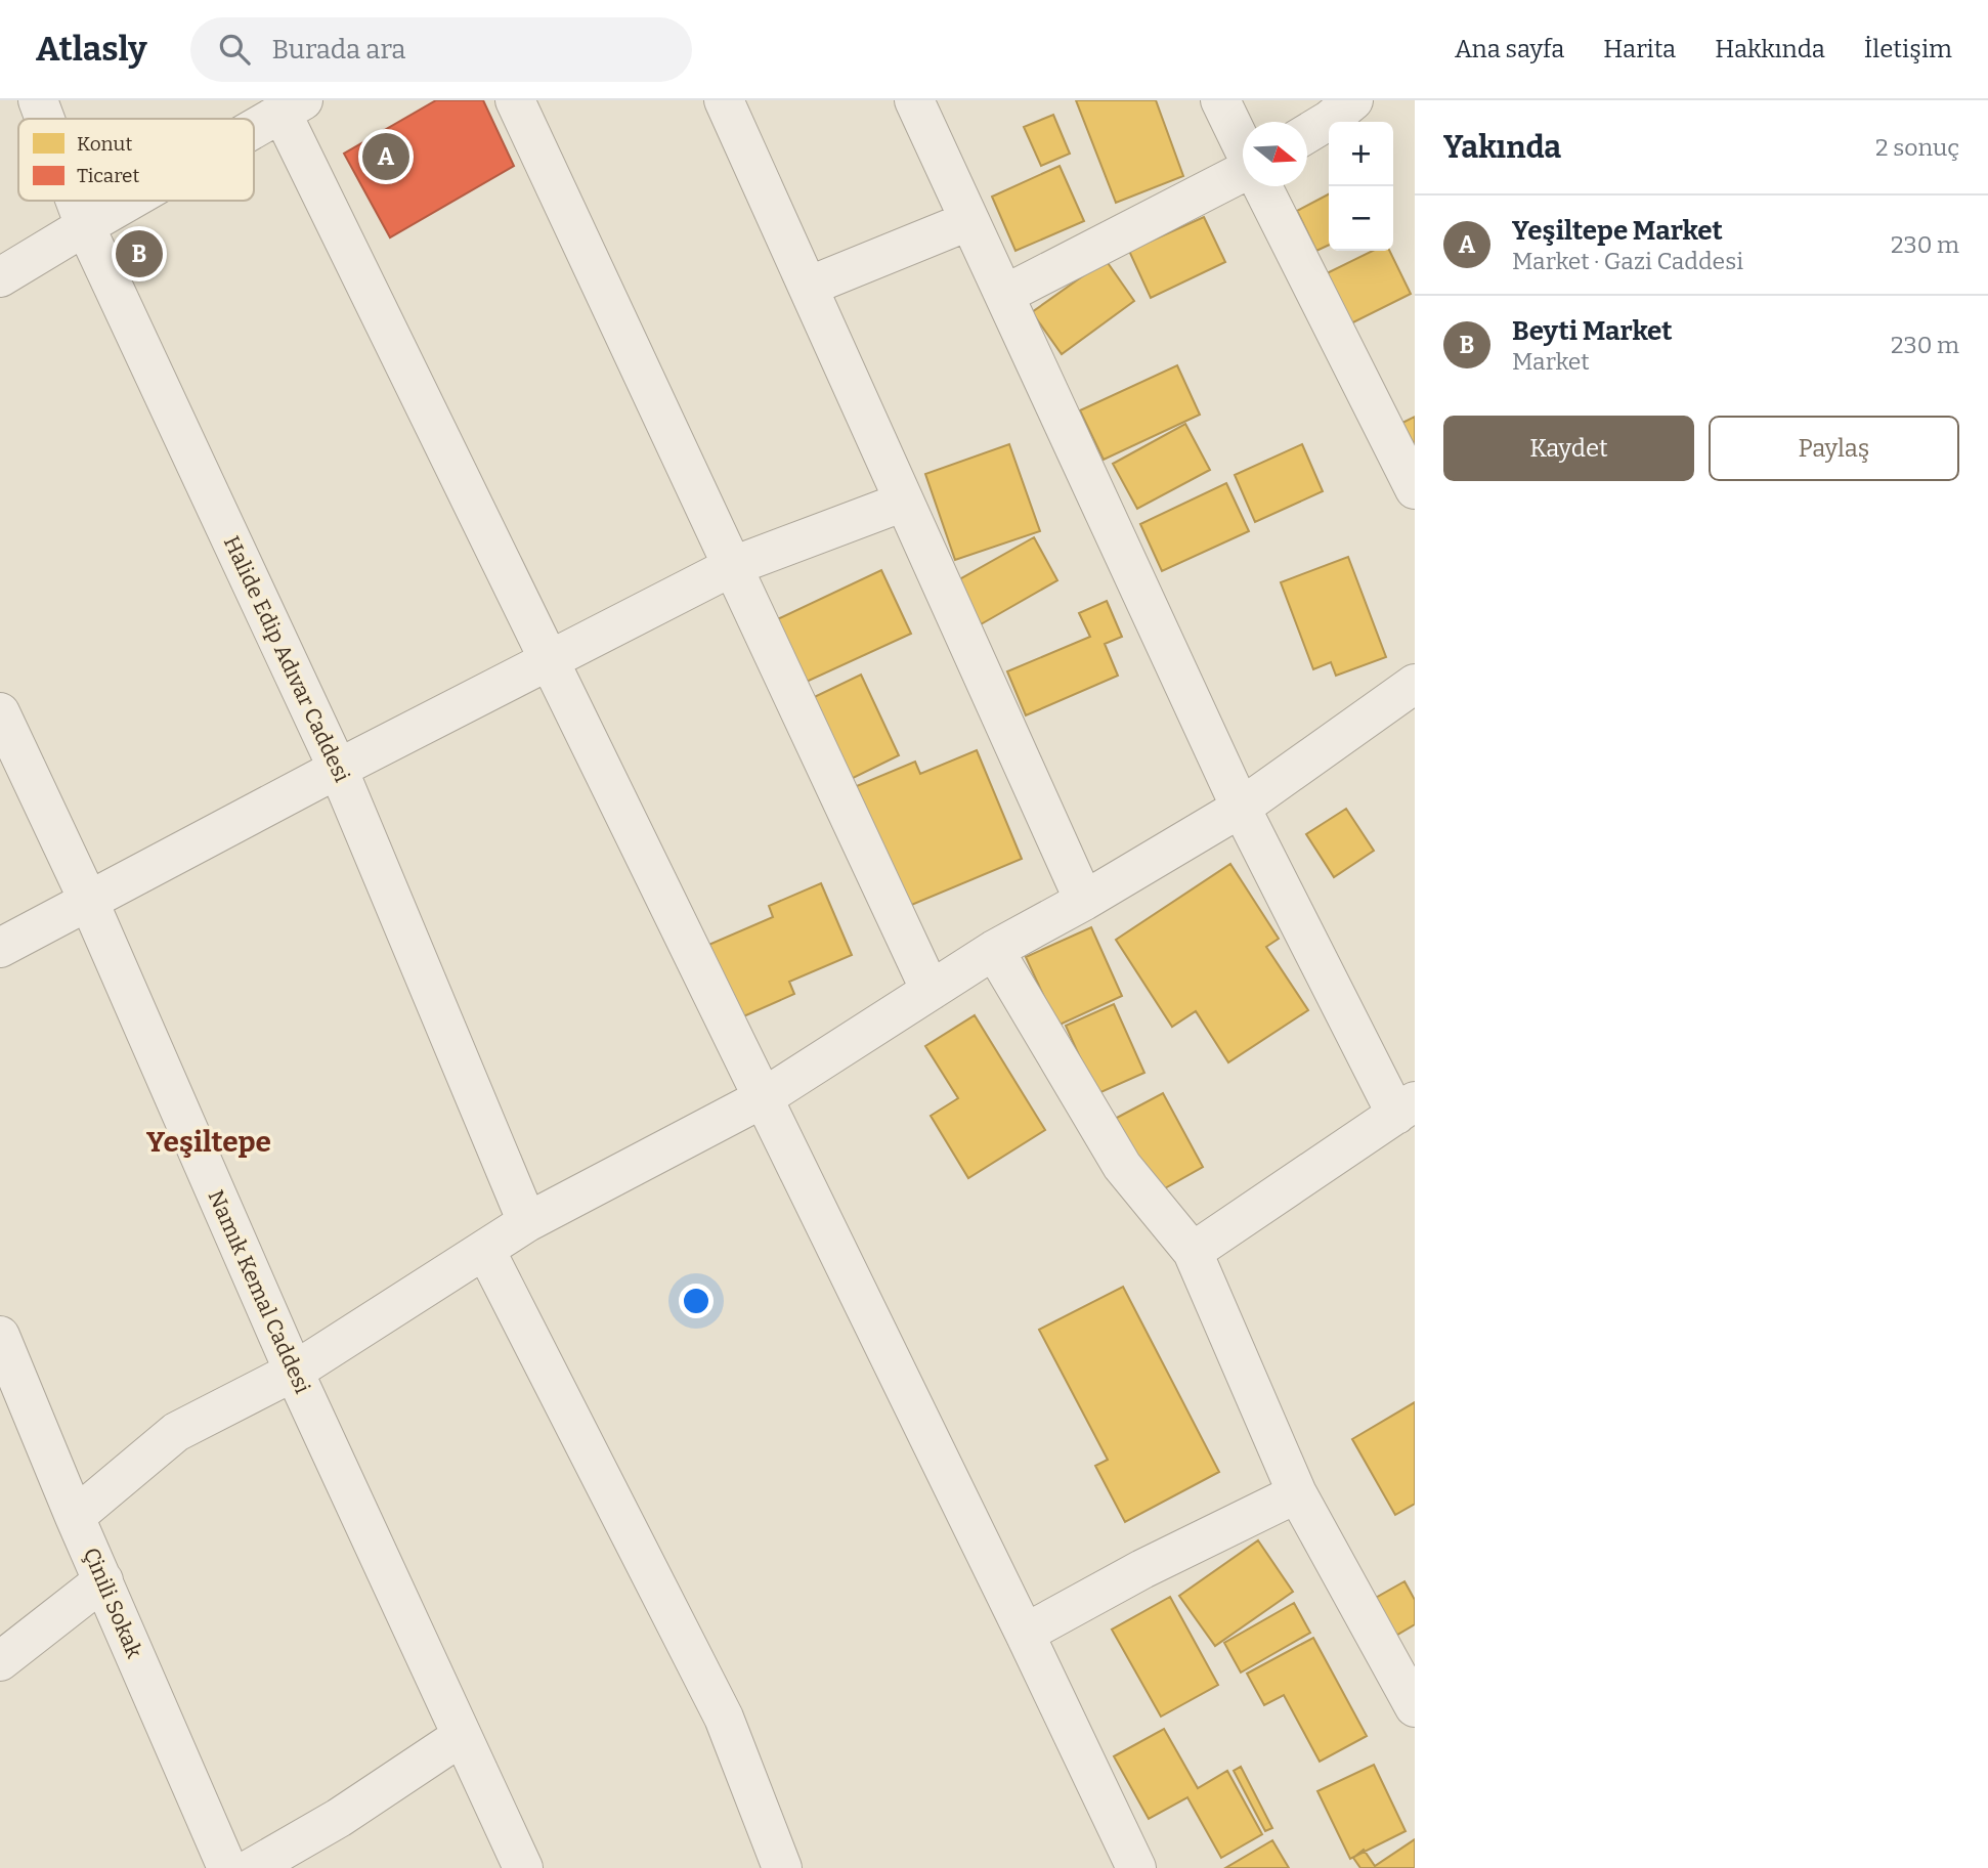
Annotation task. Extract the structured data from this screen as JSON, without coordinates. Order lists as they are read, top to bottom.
{
  "streets": {
    "street": ["Halide Edip Adıvar Caddesi", "Namık Kemal Caddesi", "Çinili Sokak"]
  },
  "districts": ["Yeşiltepe"],
  "legend": ["Konut", "Ticaret"],
  "north": "right",
  "page": {
    "header": "Atlasly",
    "search": "Burada ara",
    "nav": [
      "Ana sayfa",
      "Harita",
      "Hakkında",
      "İletişim"
    ],
    "heading": ["Yakında", "2 sonuç"],
    "map_buttons": ["+", "−"],
    "pins": ["A", "B"],
    "list": [
      {
        "mark": "A",
        "name": "Yeşiltepe Market",
        "note": "Market · Gazi Caddesi",
        "value": "230 m"
      },
      {
        "mark": "B",
        "name": "Beyti Market",
        "note": "Market",
        "value": "230 m"
      }
    ],
    "buttons": ["Kaydet", "Paylaş"]
  }
}
